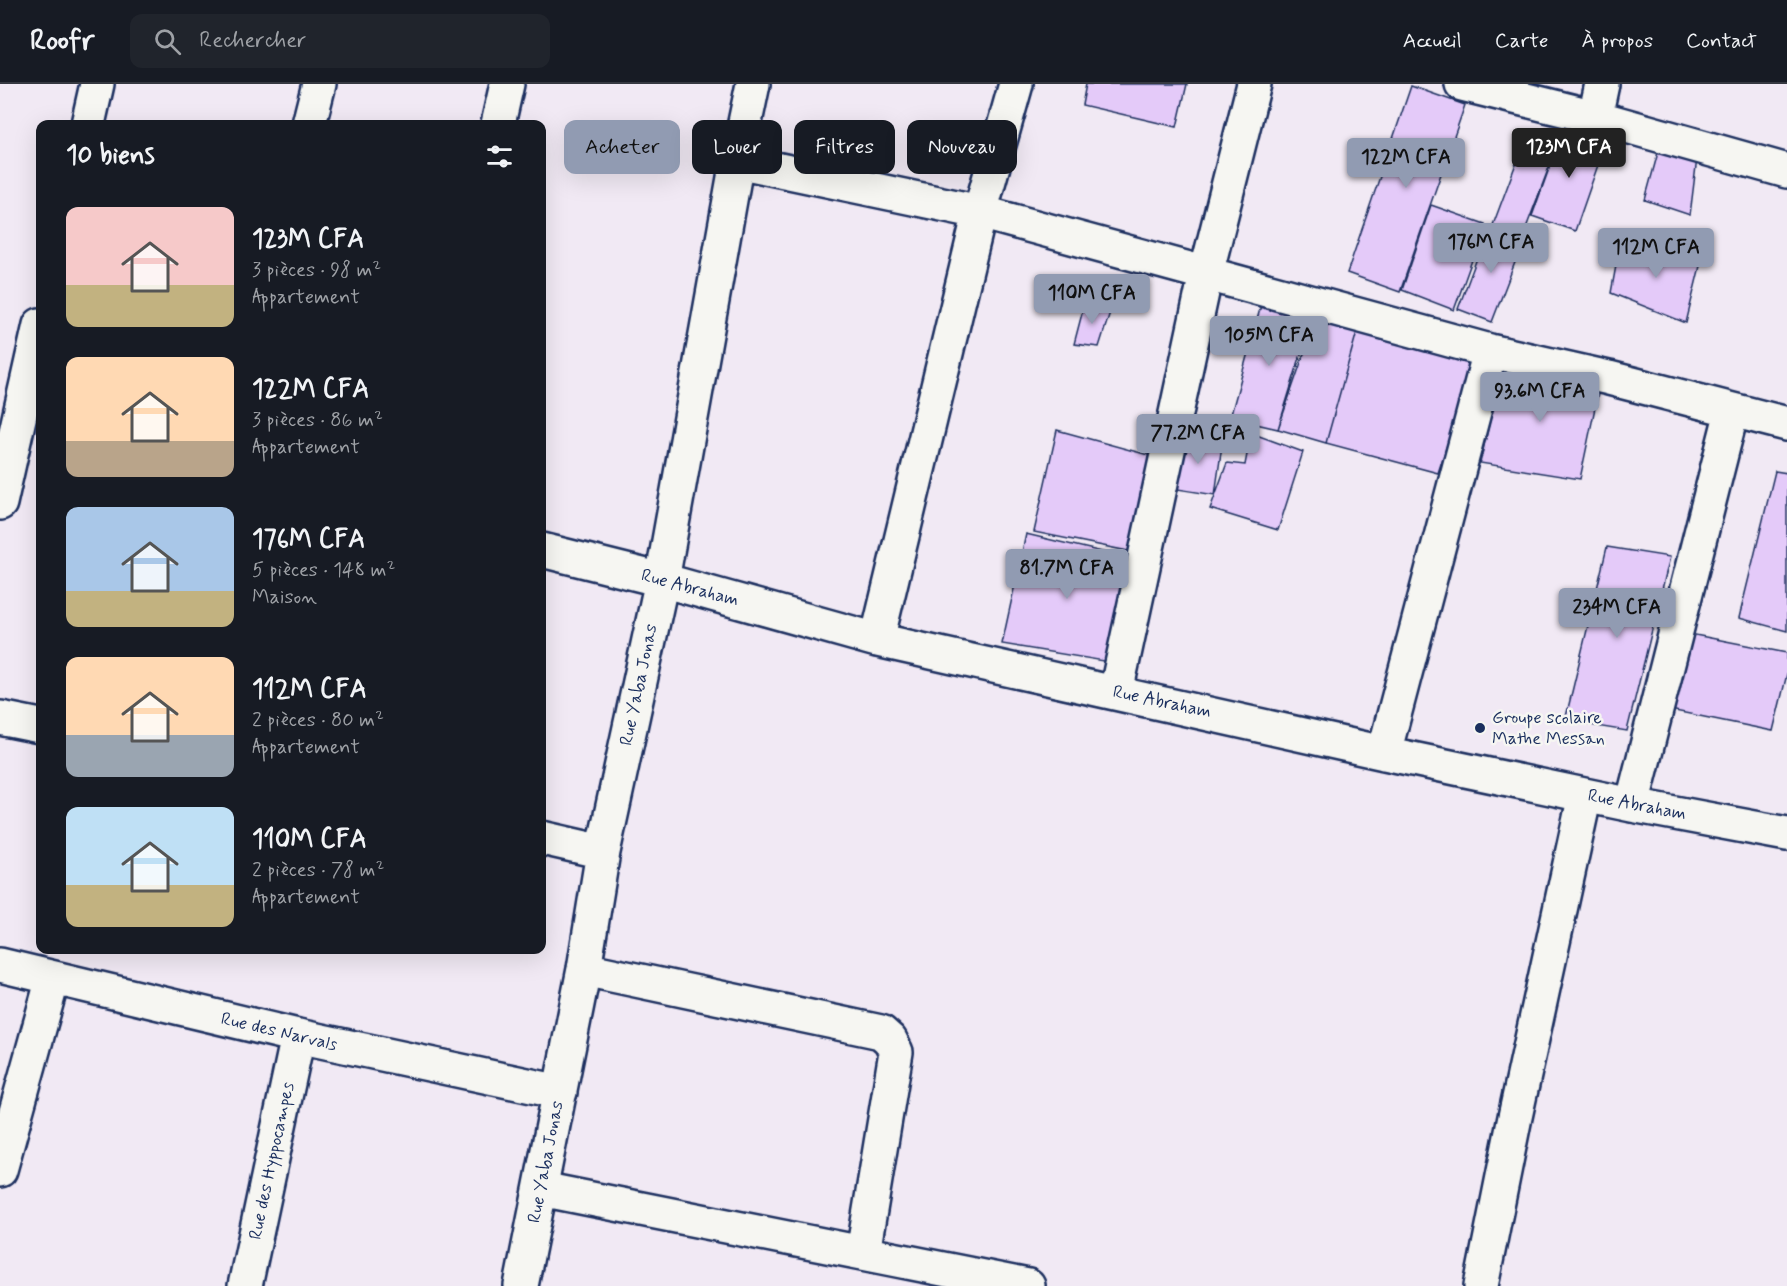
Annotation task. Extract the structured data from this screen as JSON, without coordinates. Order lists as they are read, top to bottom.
{
  "streets": {
    "street": [
      "Rue Abraham",
      "Rue Yaba Jonas",
      "Rue des Narvals",
      "Rue des Hyppocampes"
    ]
  },
  "crossings": [
    ["Rue Abraham", "Rue Yaba Jonas"],
    ["Rue Yaba Jonas", "Rue des Narvals"],
    ["Rue des Narvals", "Rue des Hyppocampes"]
  ],
  "places": ["Groupe scolaire Mathe Messan"],
  "page": {
    "header": "Roofr",
    "search": "Rechercher",
    "nav": [
      "Accueil",
      "Carte",
      "À propos",
      "Contact"
    ],
    "chip": [
      "Acheter",
      "Louer",
      "Filtres",
      "Nouveau"
    ],
    "heading": "10 biens",
    "price": [
      "123M CFA",
      "122M CFA",
      "176M CFA",
      "112M CFA",
      "110M CFA",
      "105M CFA",
      "93.6M CFA",
      "77.2M CFA",
      "81.7M CFA",
      "234M CFA"
    ],
    "list": [
      {
        "name": "123M CFA",
        "note": "3 pièces · 98 m² · Appartement"
      },
      {
        "name": "122M CFA",
        "note": "3 pièces · 86 m² · Appartement"
      },
      {
        "name": "176M CFA",
        "note": "5 pièces · 148 m² · Maison"
      },
      {
        "name": "112M CFA",
        "note": "2 pièces · 80 m² · Appartement"
      },
      {
        "name": "110M CFA",
        "note": "2 pièces · 78 m² · Appartement"
      }
    ]
  }
}
